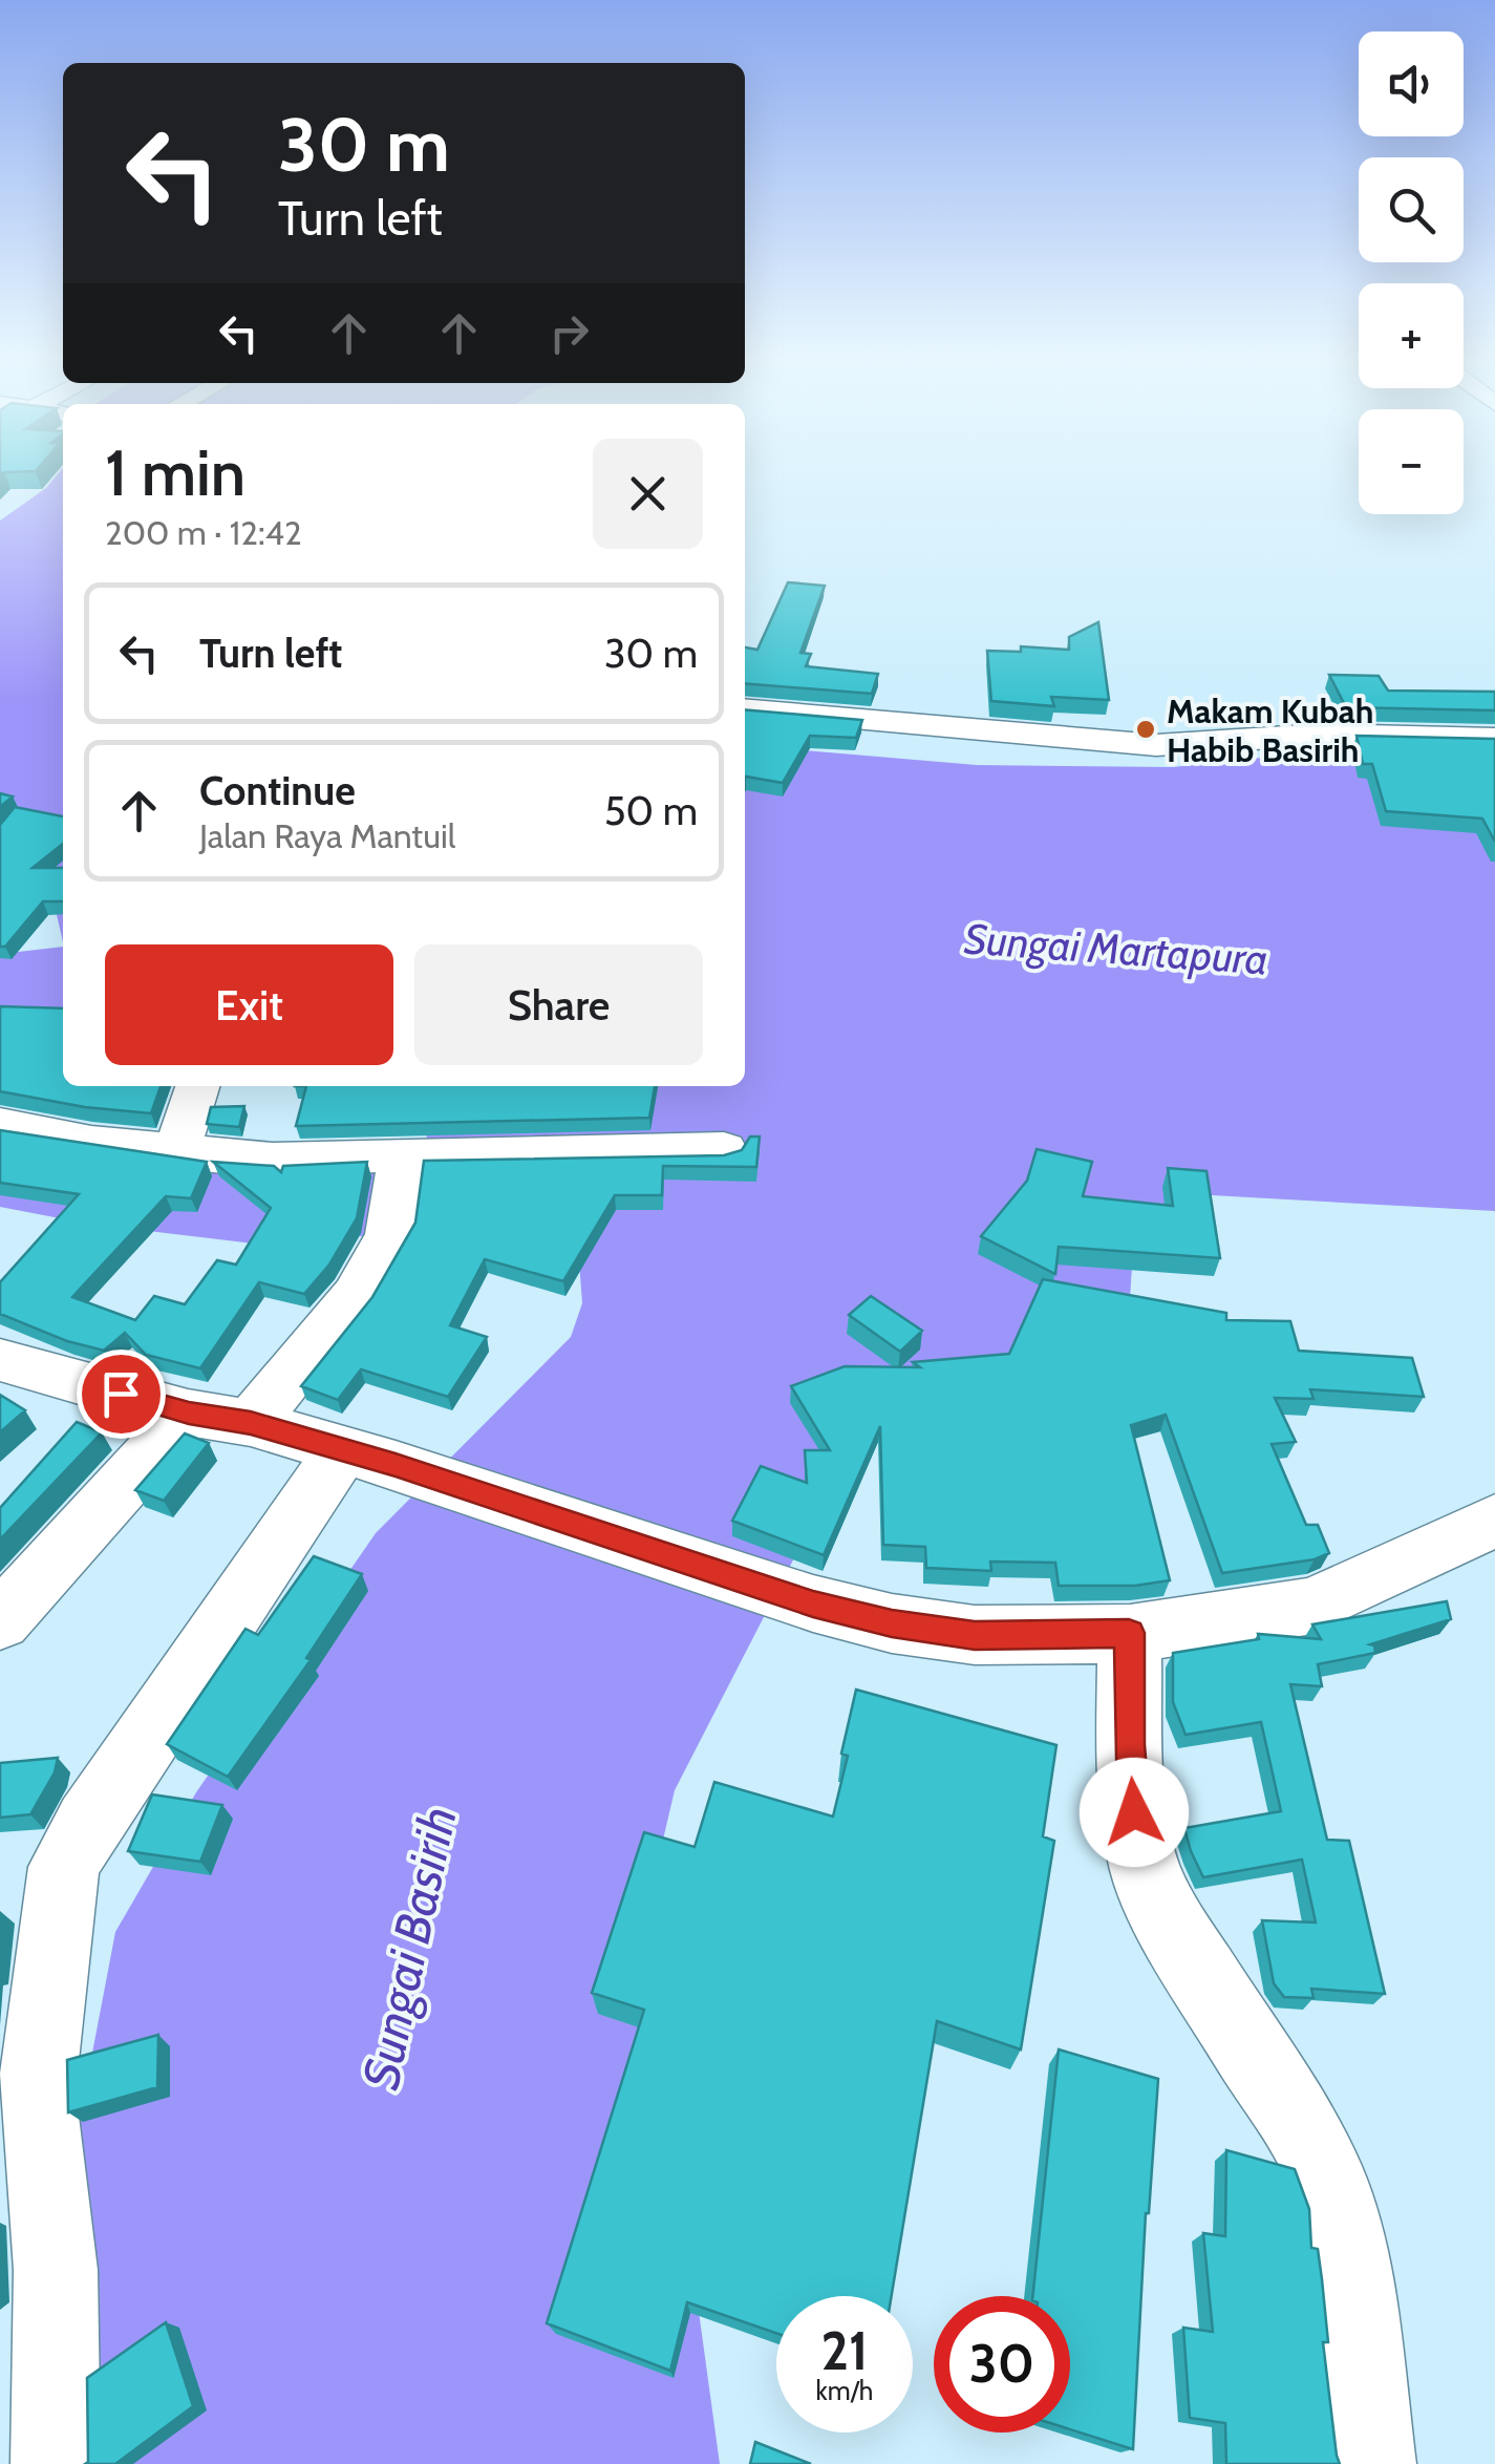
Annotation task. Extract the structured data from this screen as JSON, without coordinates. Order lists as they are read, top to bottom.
{
  "water": ["Sungai Martapura", "Sungai Basirih"],
  "places": ["Makam Kubah Habib Basirih"],
  "page": {
    "map_buttons": ["+", "−"],
    "turn": ["30 m", "Turn left"],
    "heading": ["1 min", "200 m · 12:42"],
    "list": [
      {
        "name": "Turn left",
        "value": "30 m"
      },
      {
        "name": "Continue",
        "note": "Jalan Raya Mantuil",
        "value": "50 m"
      }
    ],
    "buttons": ["Exit", "Share"],
    "speed": "21 km/h",
    "limit": "30"
  }
}
